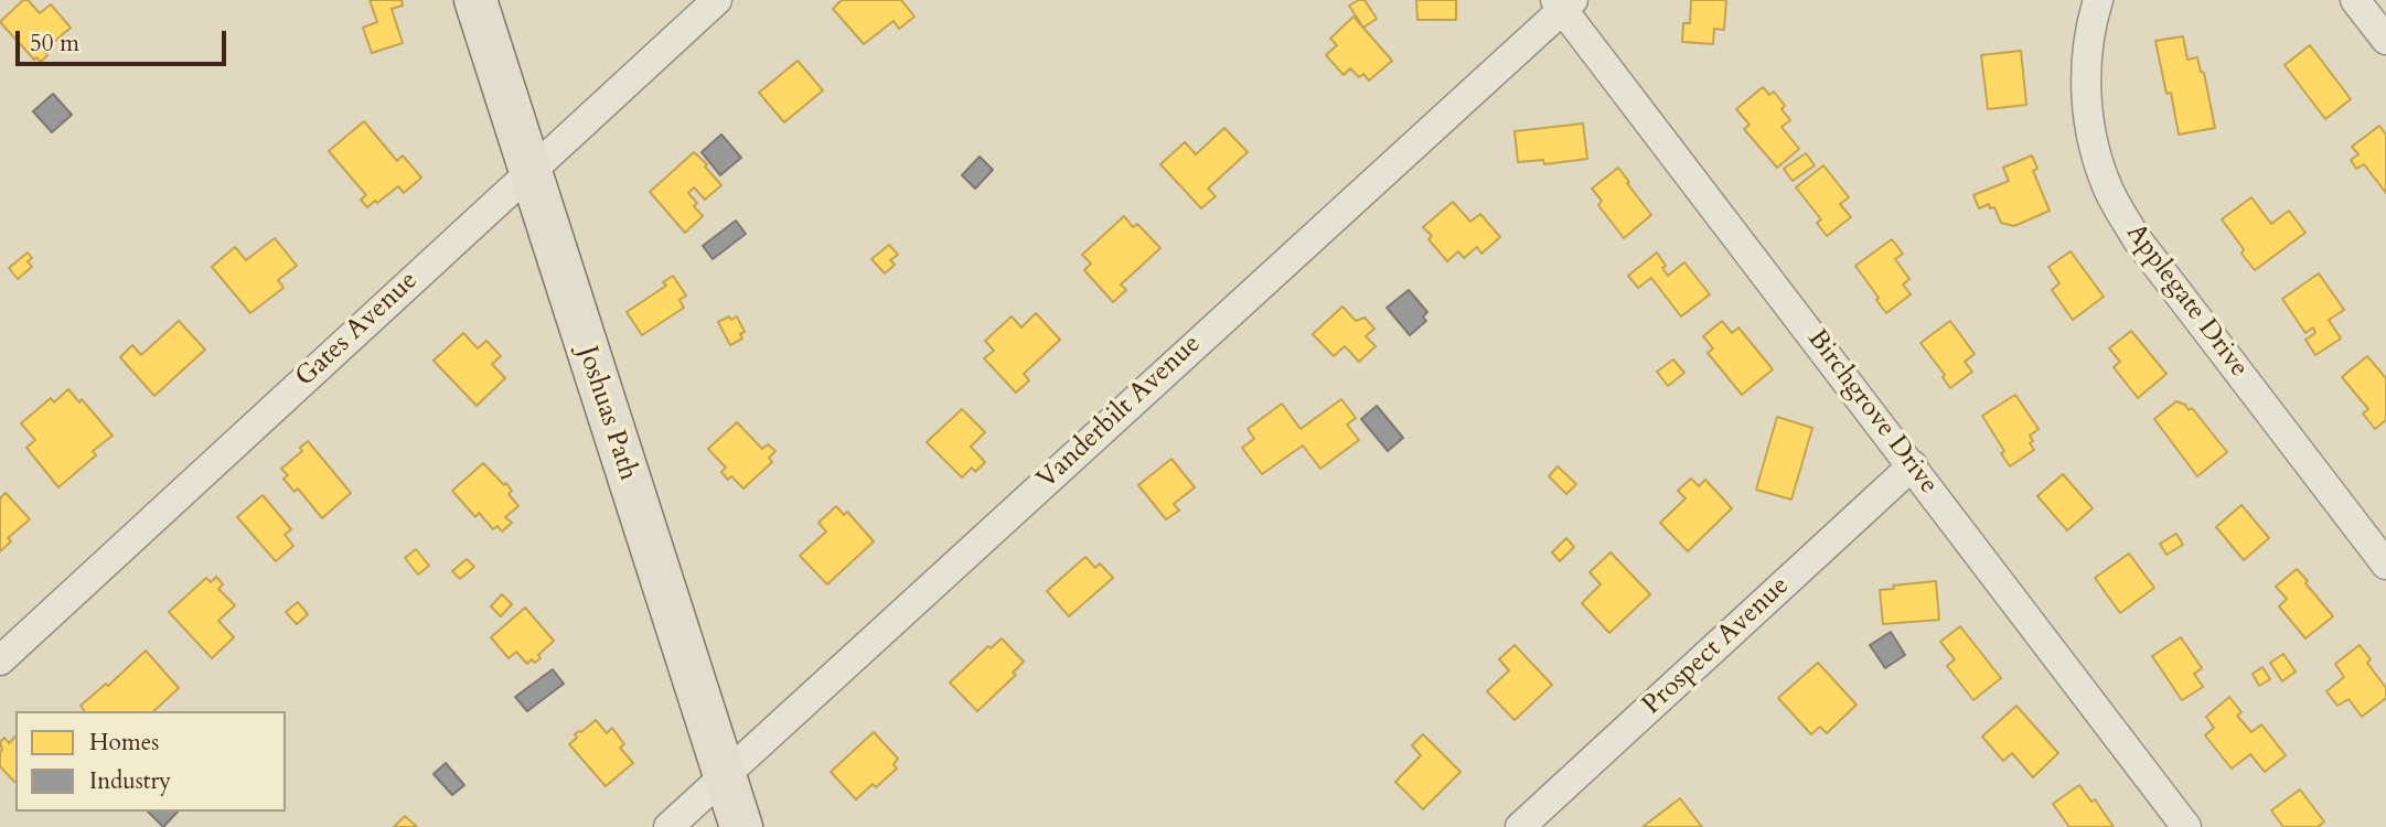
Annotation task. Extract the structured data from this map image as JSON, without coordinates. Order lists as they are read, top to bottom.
{
  "streets": {
    "main road": ["Joshuas Path"],
    "street": [
      "Applegate Drive",
      "Gates Avenue",
      "Vanderbilt Avenue",
      "Birchgrove Drive",
      "Prospect Avenue"
    ]
  },
  "crossings": [
    ["Gates Avenue", "Joshuas Path"],
    ["Vanderbilt Avenue", "Birchgrove Drive"],
    ["Vanderbilt Avenue", "Joshuas Path"],
    ["Birchgrove Drive", "Prospect Avenue"]
  ],
  "legend": ["Homes", "Industry"],
  "scale_bar": "50 m"
}
